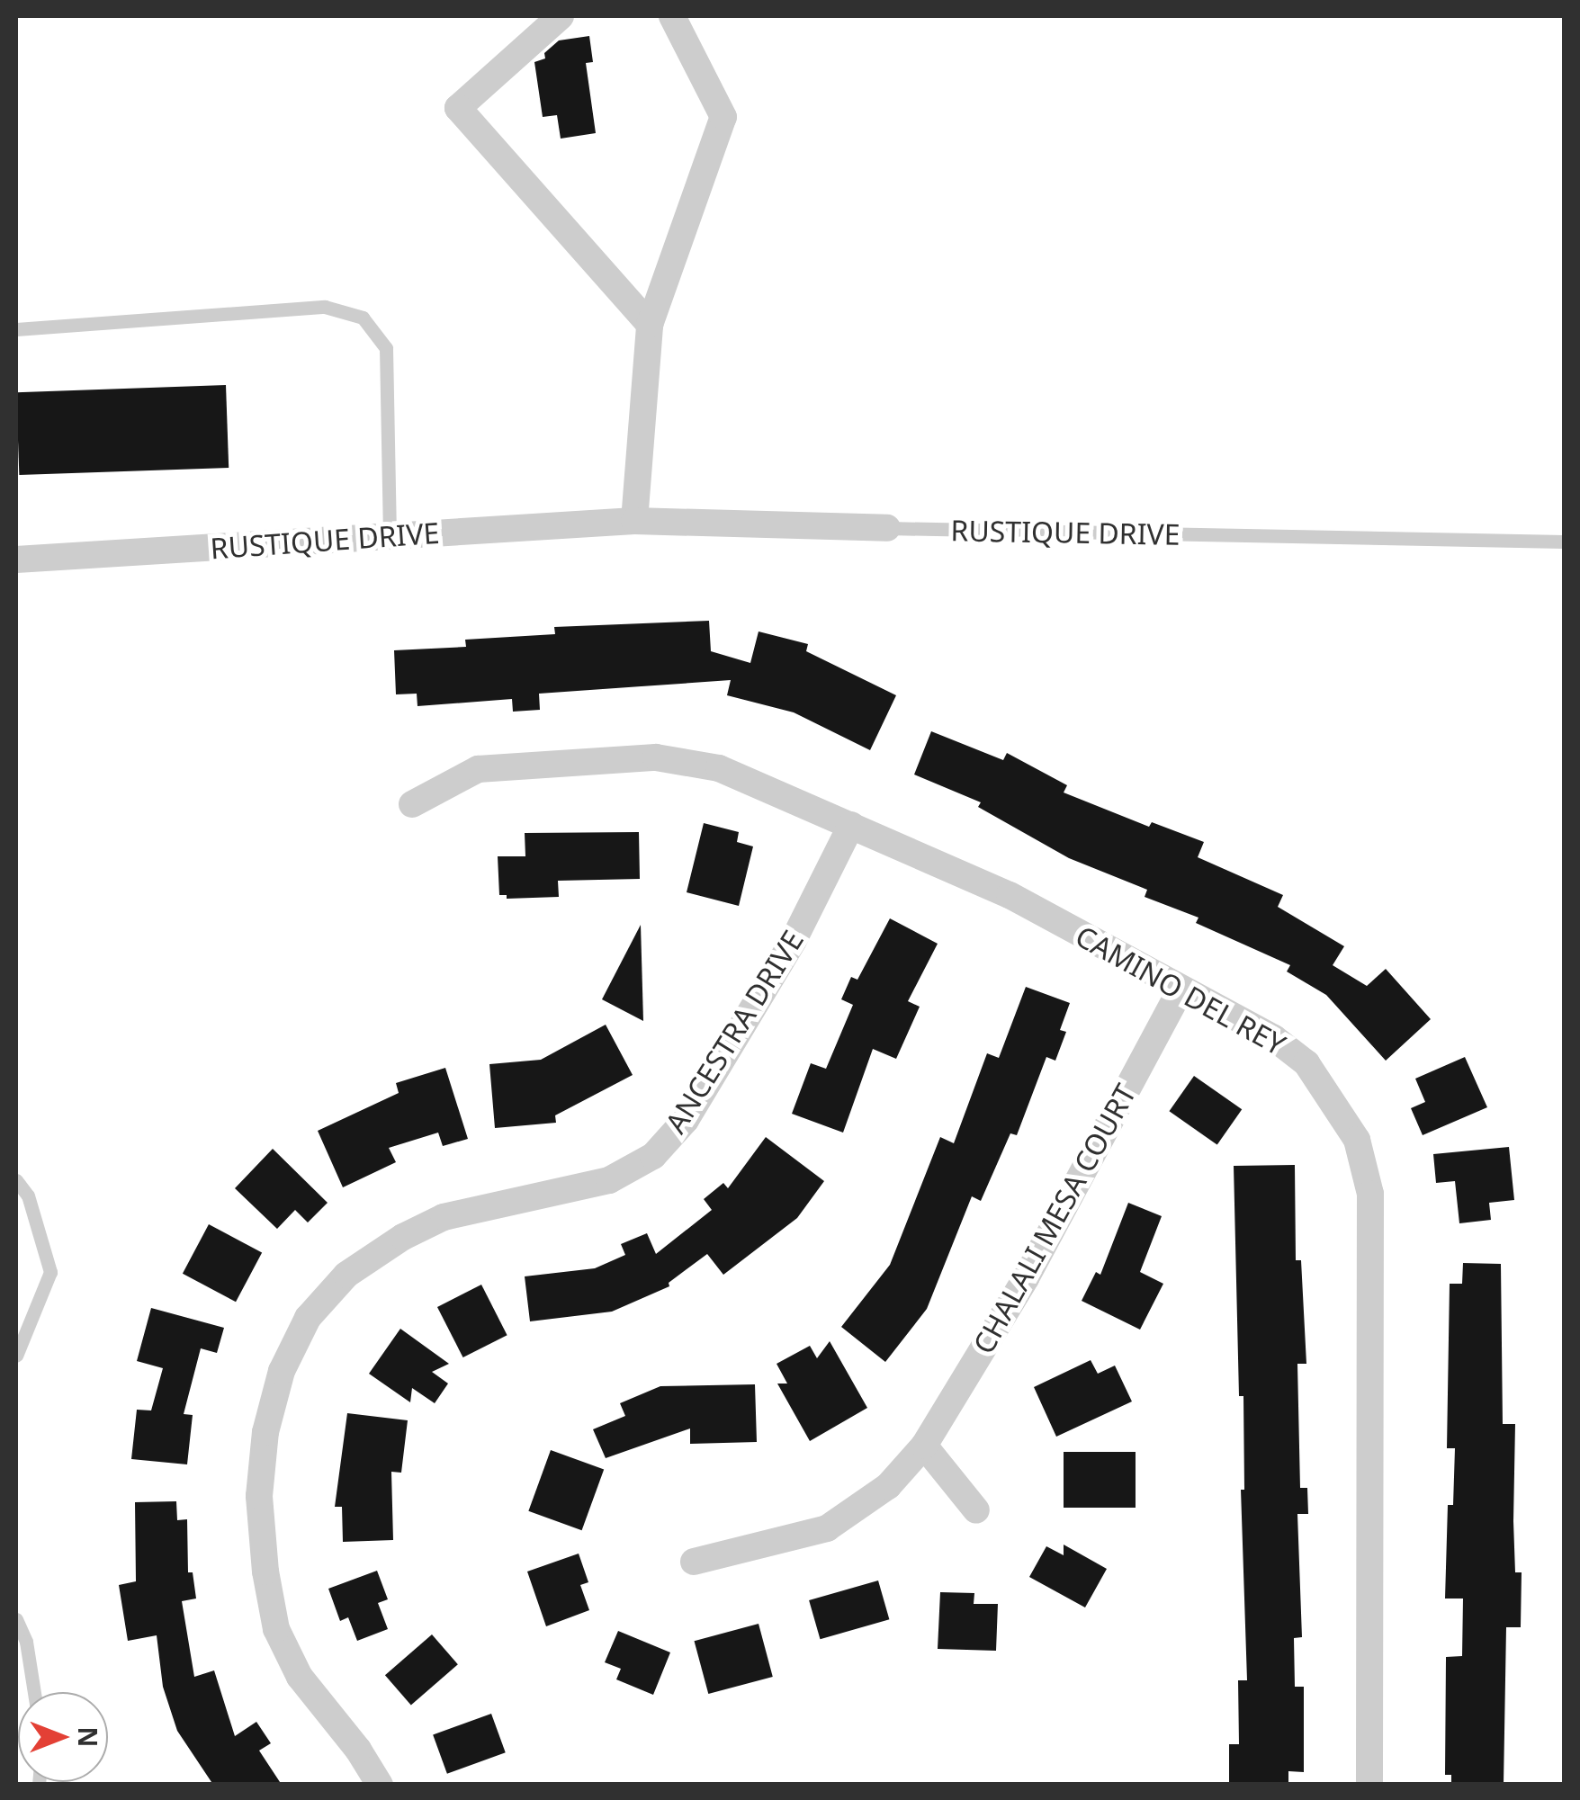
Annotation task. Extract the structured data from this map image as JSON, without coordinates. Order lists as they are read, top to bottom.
{
  "streets": {
    "street": [
      "RUSTIQUE DRIVE",
      "CAMINO DEL REY",
      "ANCESTRA DRIVE",
      "CHALALI MESA COURT"
    ]
  },
  "crossings": [
    ["CAMINO DEL REY", "ANCESTRA DRIVE"],
    ["CAMINO DEL REY", "CHALALI MESA COURT"]
  ],
  "north": "right"
}
